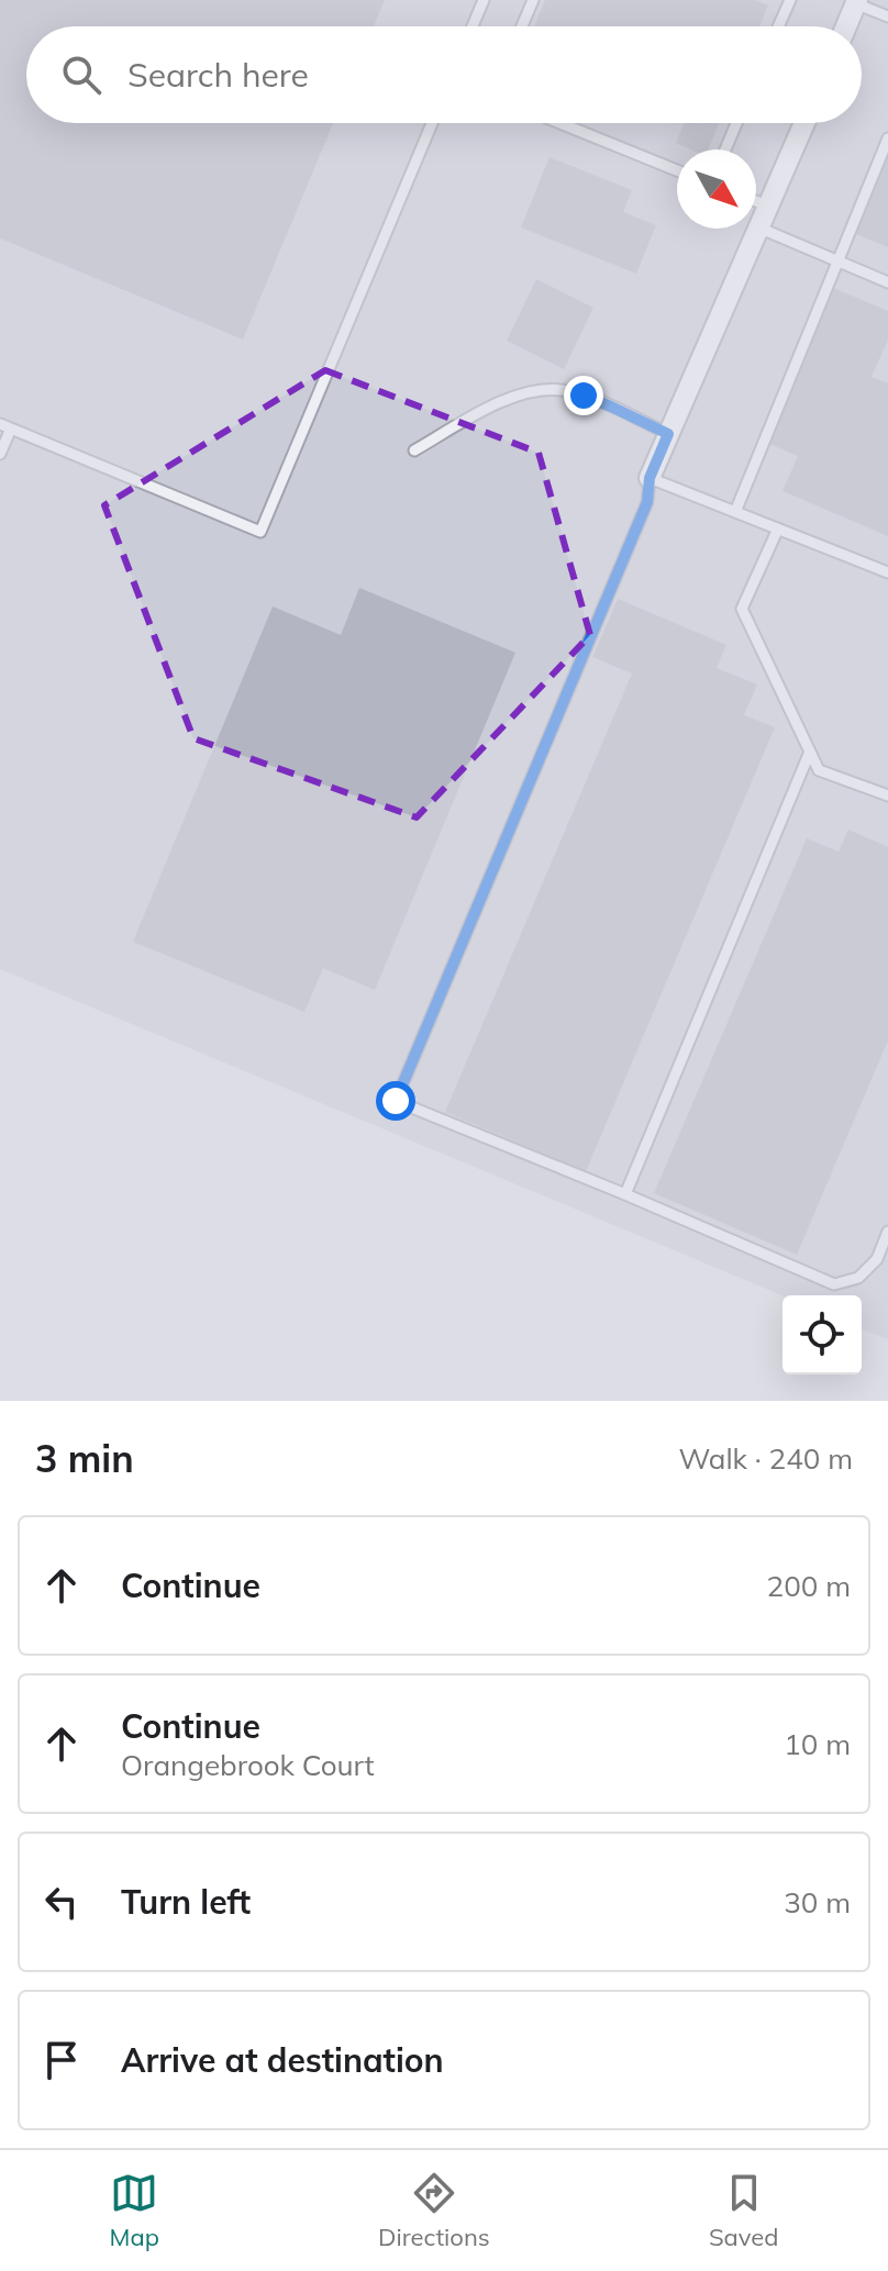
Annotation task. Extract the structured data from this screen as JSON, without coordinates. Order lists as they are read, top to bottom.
{
  "north": "bottom right",
  "page": {
    "search": "Search here",
    "heading": ["3 min", "Walk · 240 m"],
    "list": [
      ["Continue", "200 m"],
      ["Continue", "Orangebrook Court", "10 m"],
      ["Turn left", "30 m"],
      "Arrive at destination"
    ],
    "nav": ["Map", "Directions", "Saved"]
  }
}
